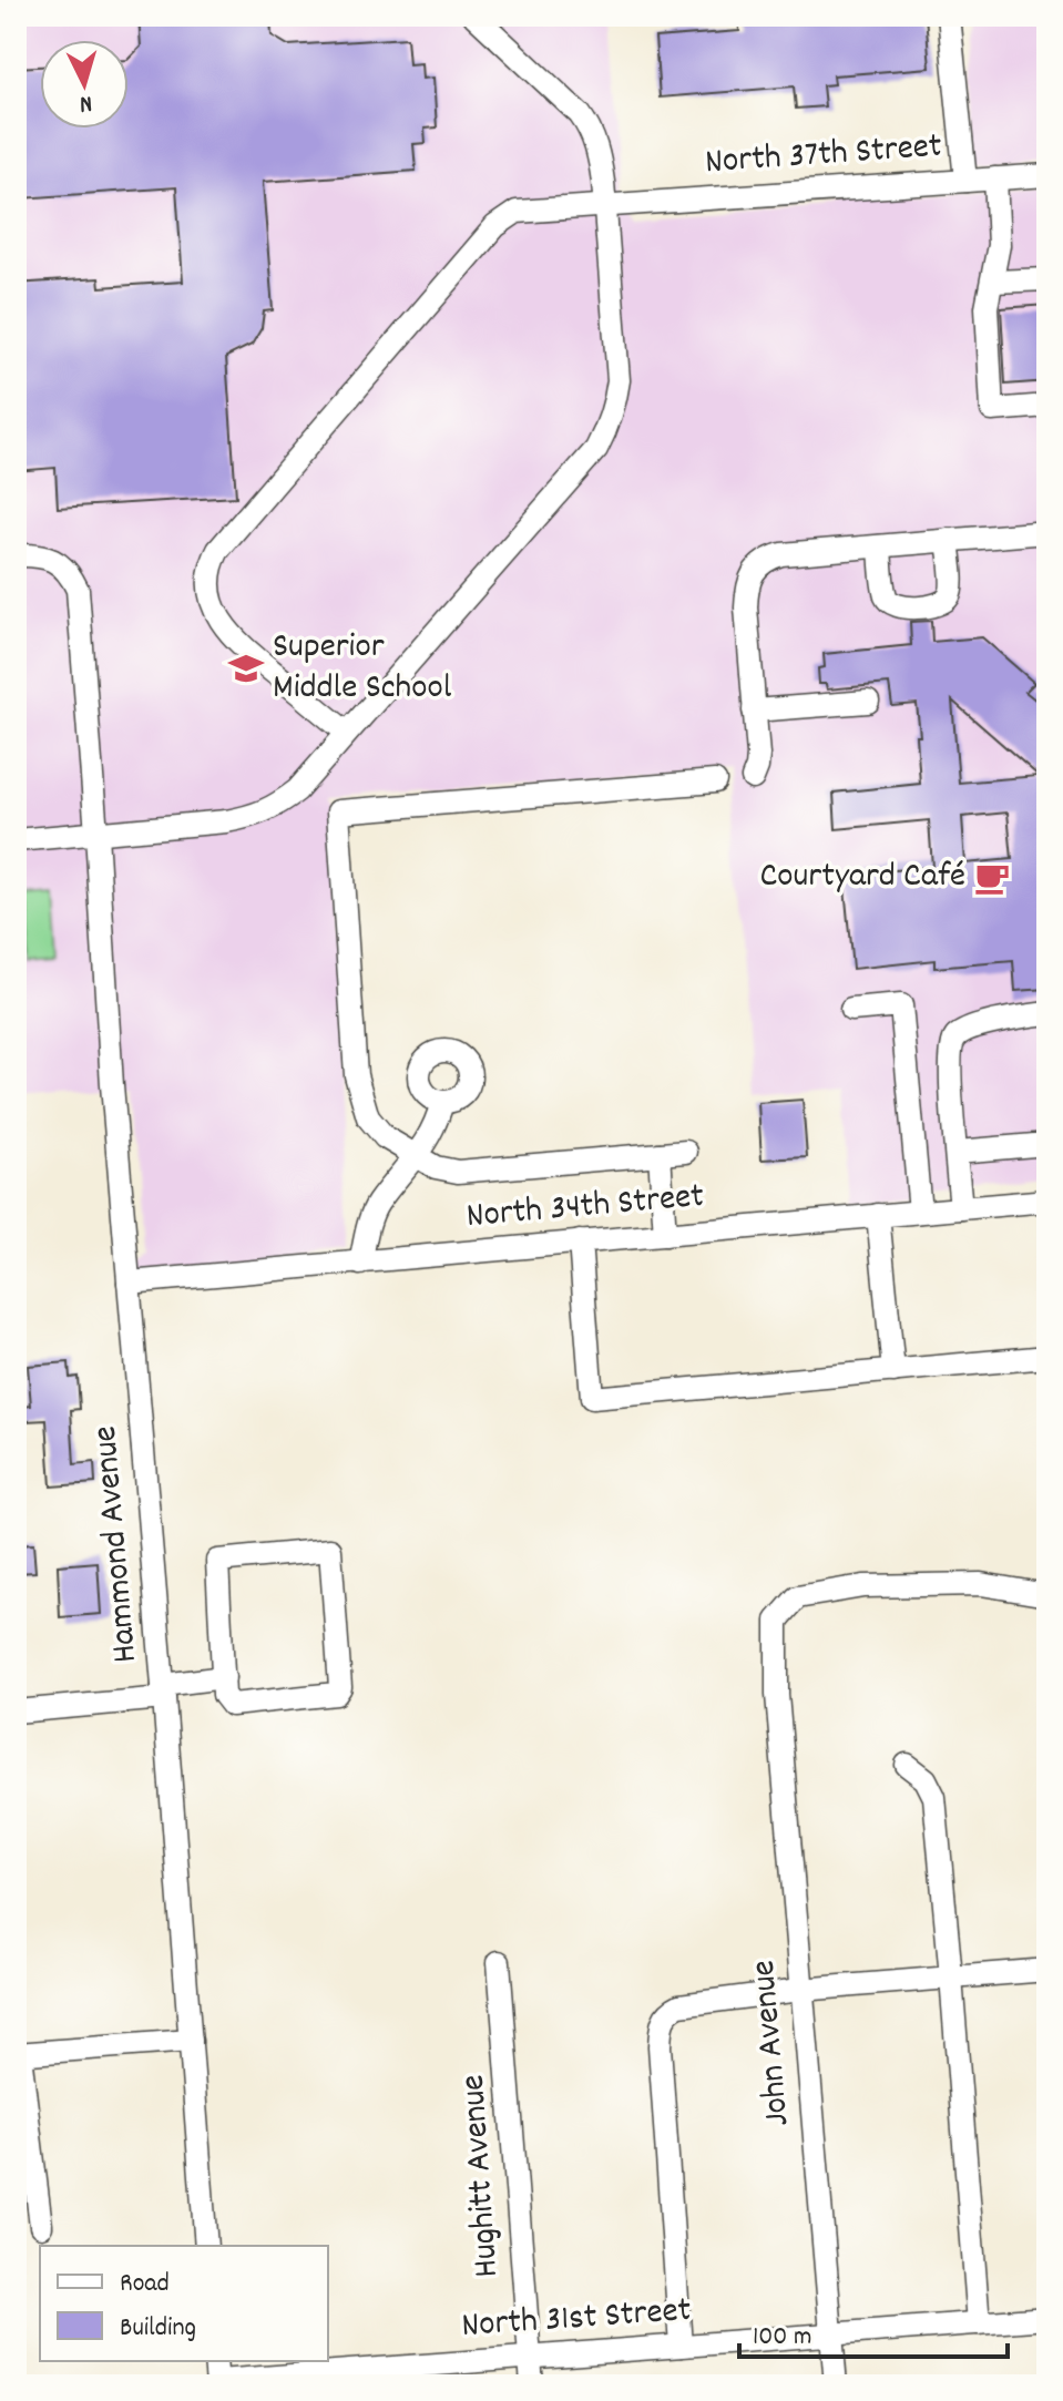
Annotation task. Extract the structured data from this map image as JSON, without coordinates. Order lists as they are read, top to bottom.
{
  "streets": {
    "street": [
      "North 37th Street",
      "North 34th Street",
      "Hammond Avenue",
      "John Avenue",
      "Hughitt Avenue",
      "North 31st Street"
    ]
  },
  "crossings": [
    ["North 34th Street", "Hammond Avenue"],
    ["John Avenue", "North 31st Street"],
    ["Hughitt Avenue", "North 31st Street"]
  ],
  "places": {
    "school or university": ["Superior Middle School"],
    "cafe": ["Courtyard Café"]
  },
  "legend": ["Road", "Building"],
  "scale_bar": "100 m",
  "north": "bottom"
}
